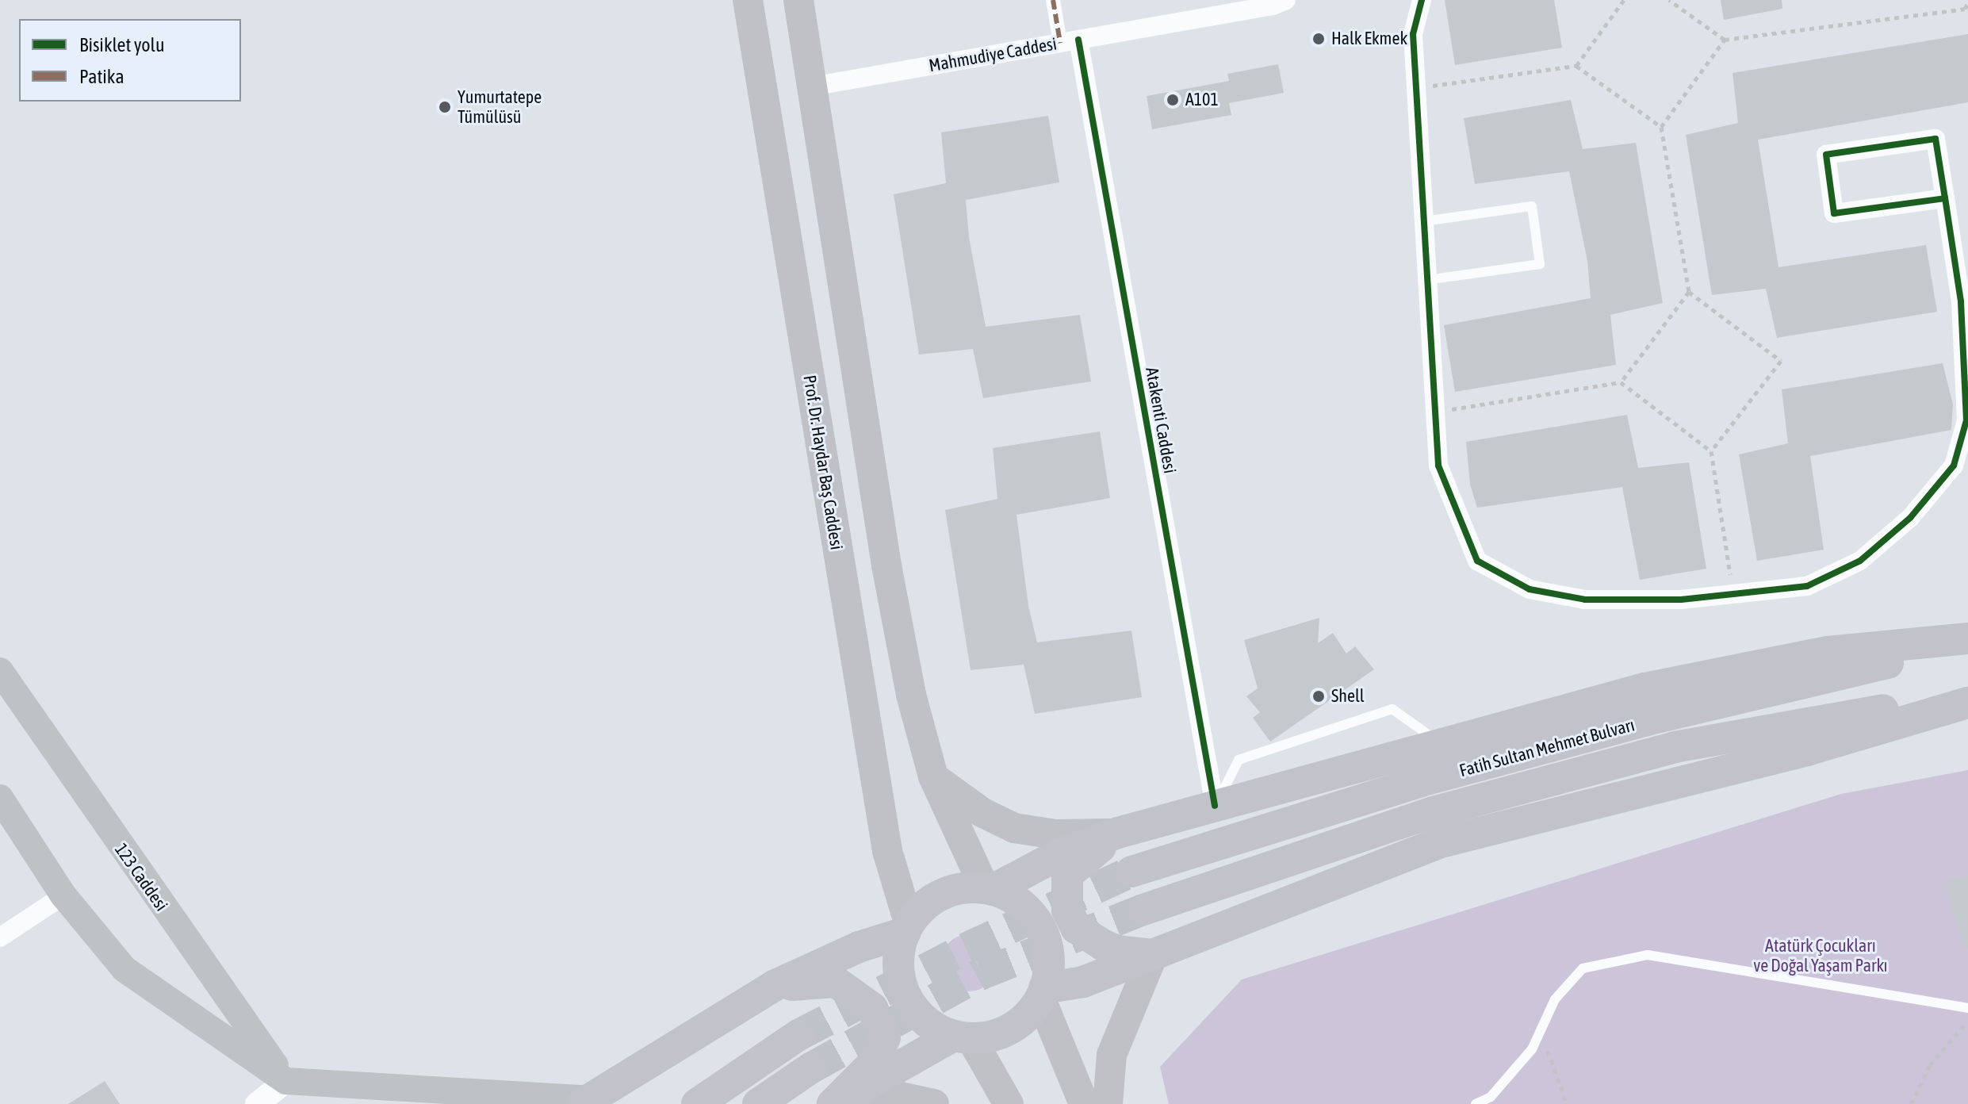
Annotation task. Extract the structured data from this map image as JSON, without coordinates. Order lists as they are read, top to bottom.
{
  "streets": {
    "highway": ["Fatih Sultan Mehmet Bulvarı"],
    "main road": ["Prof. Dr. Haydar Baş Caddesi", "123 Caddesi"],
    "street": ["Mahmudiye Caddesi", "Atakenti Caddesi"]
  },
  "crossings": [
    ["Mahmudiye Caddesi", "Atakenti Caddesi"]
  ],
  "parks": ["Atatürk Çocukları ve Doğal Yaşam Parkı"],
  "places": [
    "Halk Ekmek",
    "A101",
    "Yumurtatepe Tümülüsü",
    "Shell"
  ],
  "legend": ["Bisiklet yolu", "Patika"]
}
